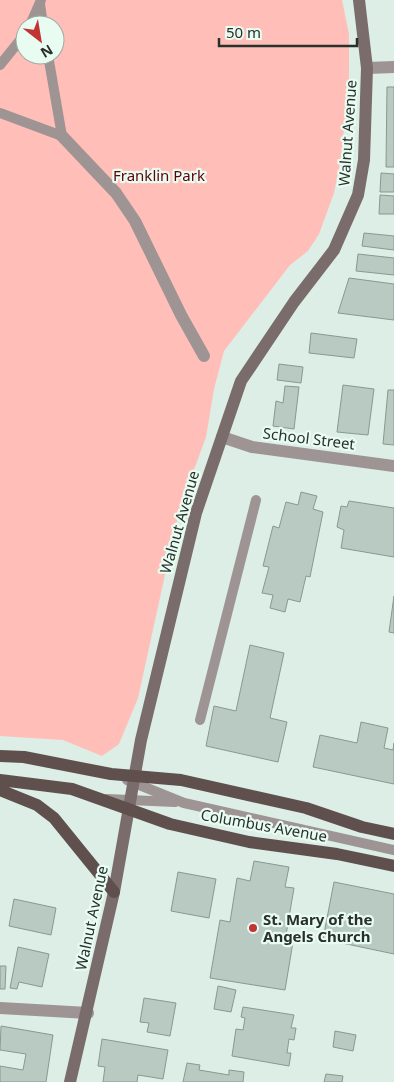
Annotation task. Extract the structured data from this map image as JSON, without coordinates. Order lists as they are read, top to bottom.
{
  "streets": {
    "main road": ["Columbus Avenue"],
    "street": ["Walnut Avenue", "School Street"]
  },
  "crossings": [
    ["Walnut Avenue", "School Street"],
    ["Walnut Avenue", "Columbus Avenue"]
  ],
  "parks": ["Franklin Park"],
  "places": ["St. Mary of the Angels Church"],
  "scale_bar": "50 m",
  "north": "bottom right"
}
